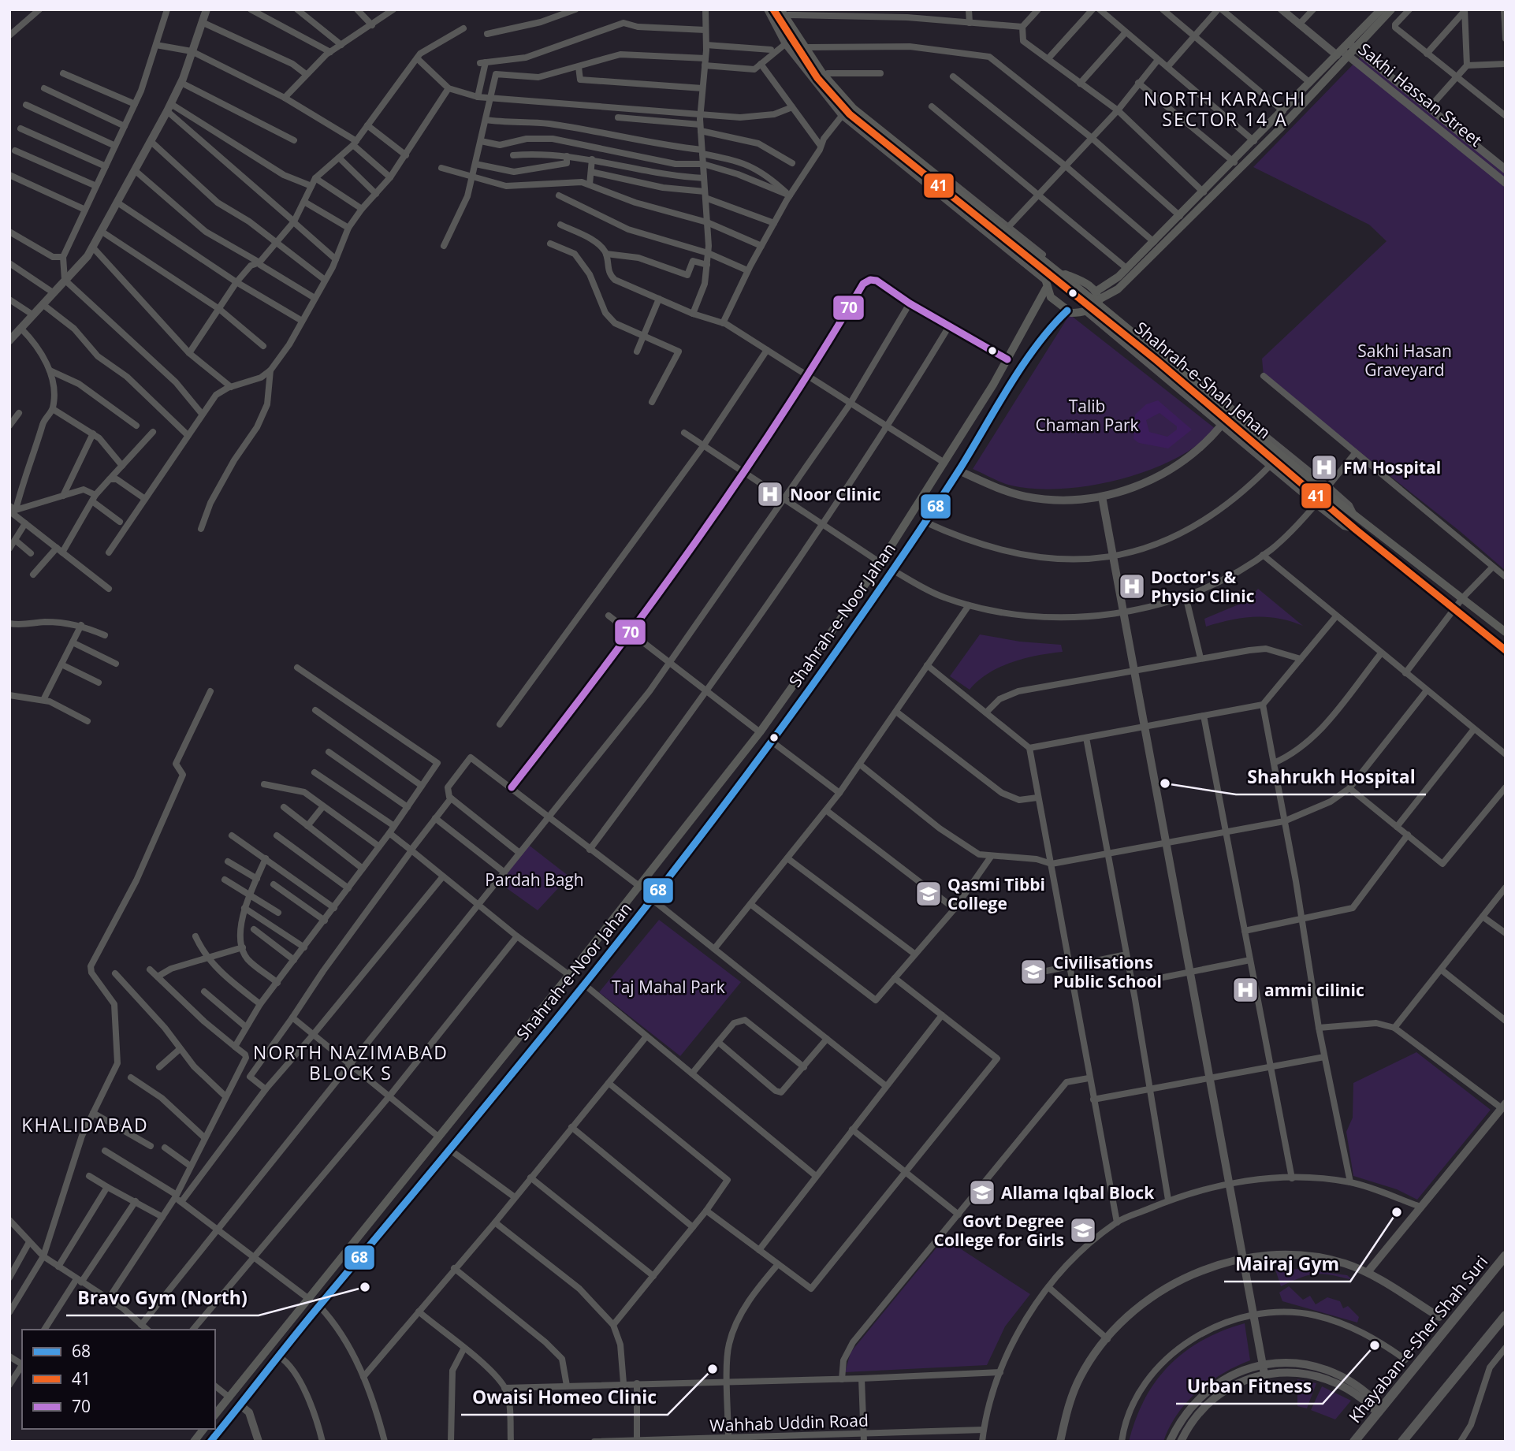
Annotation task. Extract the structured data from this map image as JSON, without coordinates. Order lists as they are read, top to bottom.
{
  "streets": {
    "main road": ["Shahrah-e-Shah Jehan", "Shahrah-e-Noor Jahan", "Khayaban-e-Sher Shah Suri"],
    "street": ["Sakhi Hassan Street", "Wahhab Uddin Road"]
  },
  "districts": ["NORTH KARACHI SECTOR 14 A", "NORTH NAZIMABAD BLOCK S", "KHALIDABAD"],
  "parks": [
    "Sakhi Hasan Graveyard",
    "Talib Chaman Park",
    "Pardah Bagh",
    "Taj Mahal Park"
  ],
  "places": {
    "hospital": [
      "FM Hospital",
      "Noor Clinic",
      "Doctor's & Physio Clinic",
      "ammi cilinic"
    ],
    "other": [
      "Shahrukh Hospital",
      "Mairaj Gym",
      "Bravo Gym (North)",
      "Urban Fitness",
      "Owaisi Homeo Clinic"
    ],
    "school or university": [
      "Qasmi Tibbi College",
      "Civilisations Public School",
      "Allama Iqbal Block",
      "Govt Degree College for Girls"
    ]
  },
  "lines": ["transit line 41", "transit line 70", "transit line 68"],
  "legend": ["68", "41", "70"]
}
